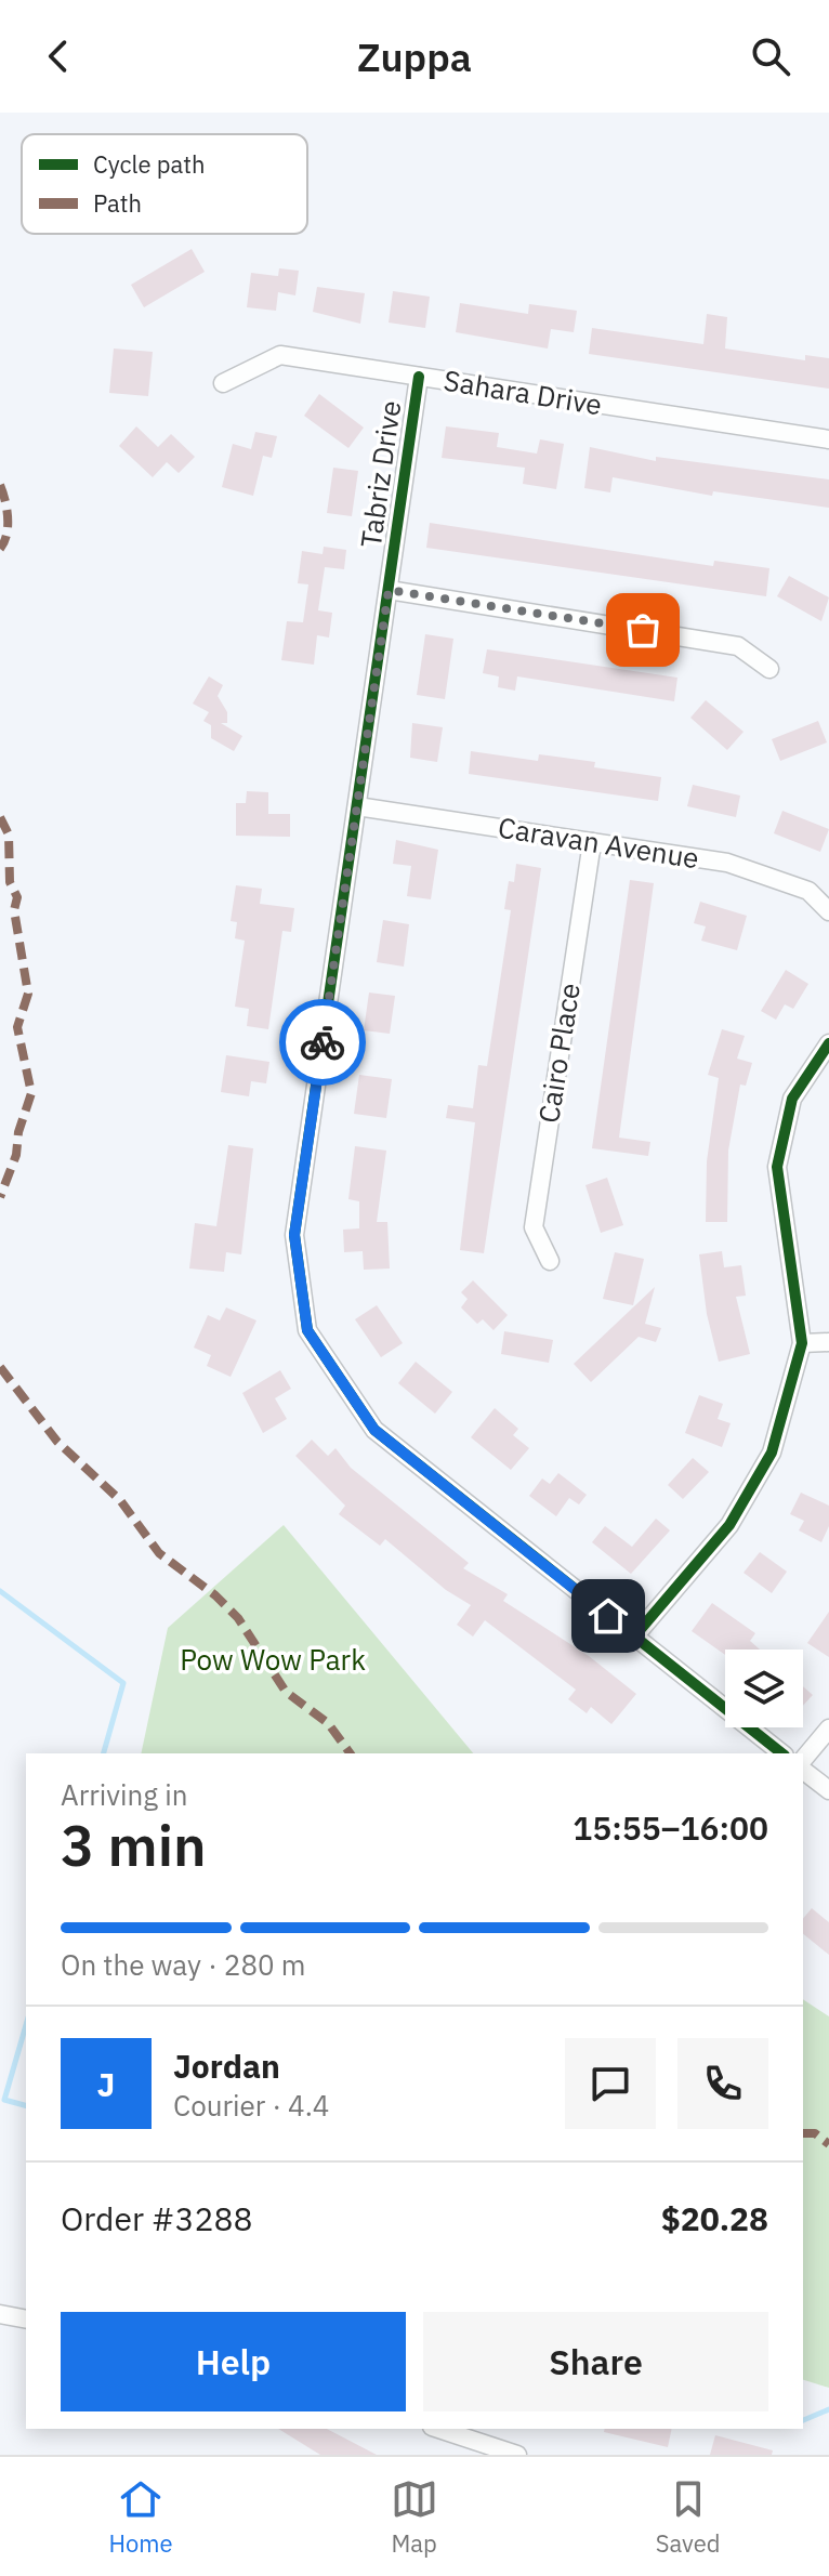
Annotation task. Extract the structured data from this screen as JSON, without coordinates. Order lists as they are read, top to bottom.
{
  "streets": {
    "street": [
      "Sahara Drive",
      "Tabriz Drive",
      "Caravan Avenue",
      "Cairo Place"
    ]
  },
  "crossings": [
    ["Sahara Drive", "Tabriz Drive"],
    ["Tabriz Drive", "Caravan Avenue"],
    ["Caravan Avenue", "Cairo Place"]
  ],
  "parks": ["Pow Wow Park"],
  "legend": ["Cycle path", "Path"],
  "page": {
    "header": "Zuppa",
    "heading": ["3 min", "Arriving in", "15:55–16:00"],
    "panel": [
      "Jordan",
      "Courier · 4.4",
      "Order #3288",
      "$20.28"
    ],
    "bar": "On the way · 280 m",
    "round": "J",
    "buttons": ["Help", "Share"],
    "tabs": ["Home", "Map", "Saved"]
  }
}
